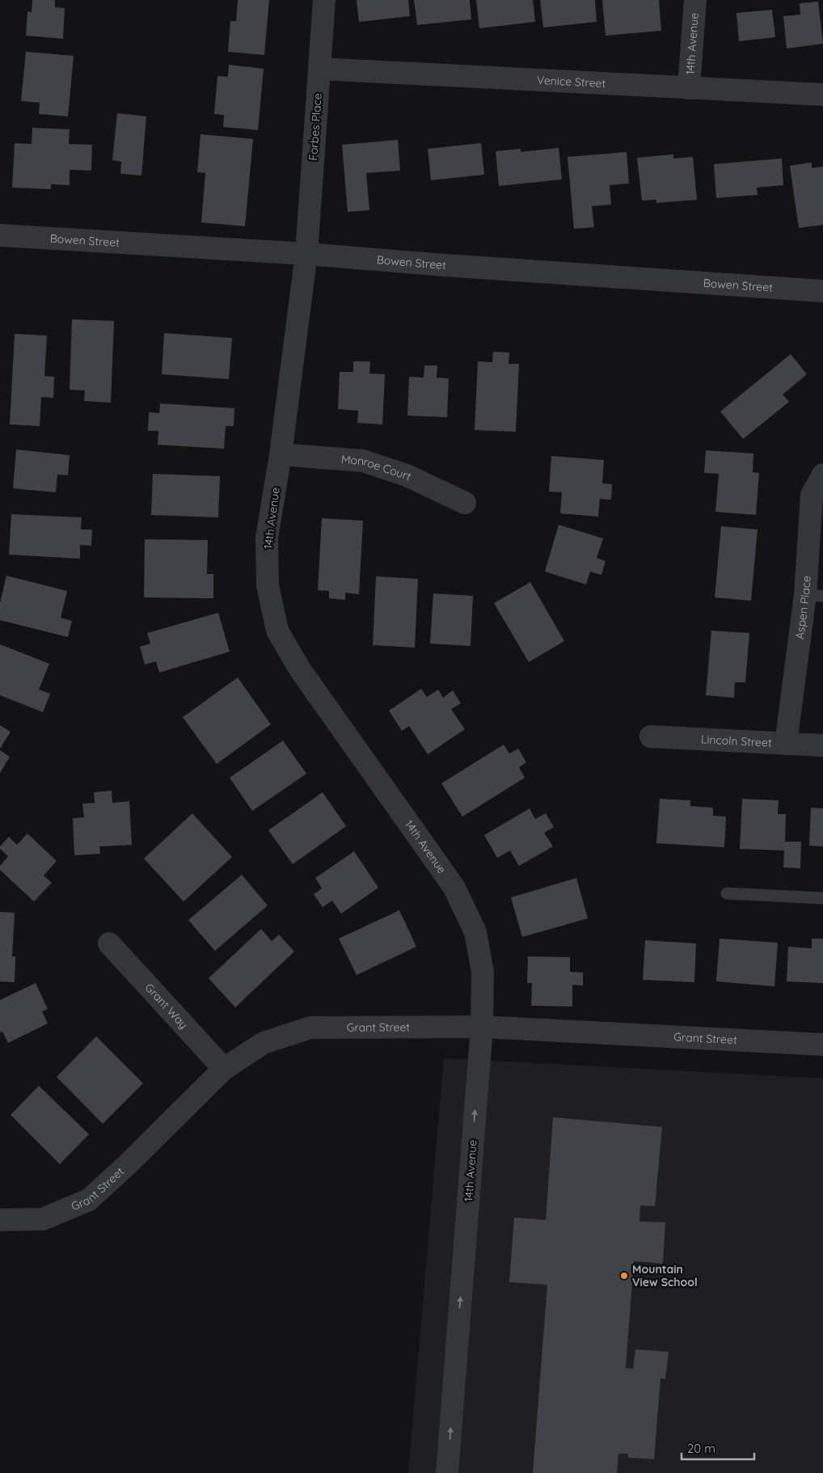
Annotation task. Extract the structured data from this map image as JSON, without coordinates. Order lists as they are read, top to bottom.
{
  "streets": {
    "street": [
      "14th Avenue",
      "Venice Street",
      "Forbes Place",
      "Bowen Street",
      "Monroe Court",
      "Aspen Place",
      "Lincoln Street",
      "Grant Way",
      "Grant Street"
    ]
  },
  "crossings": [
    ["14th Avenue", "Venice Street"],
    ["14th Avenue", "Forbes Place"],
    ["14th Avenue", "Bowen Street"],
    ["14th Avenue", "Monroe Court"],
    ["14th Avenue", "Grant Street"],
    ["Venice Street", "Forbes Place"],
    ["Forbes Place", "Bowen Street"],
    ["Aspen Place", "Lincoln Street"],
    ["Grant Way", "Grant Street"]
  ],
  "places": ["Mountain View School"],
  "scale_bar": "20 m"
}
